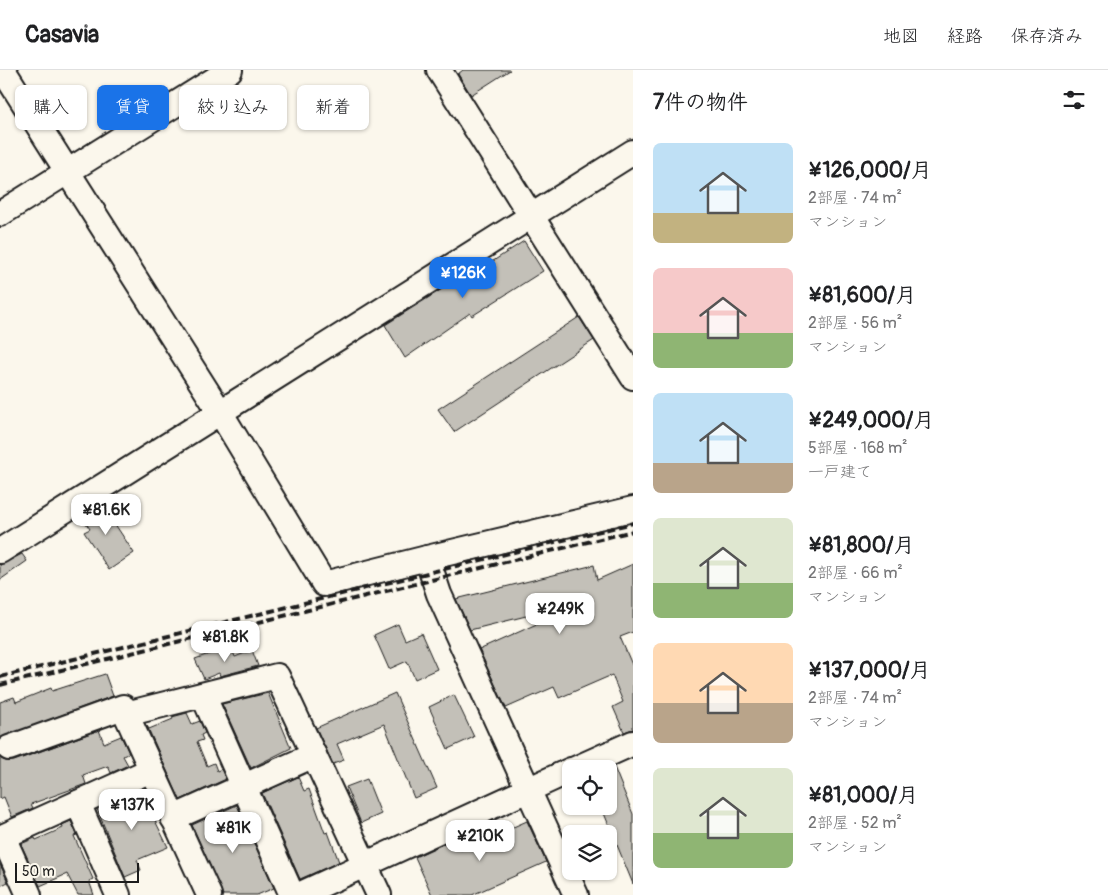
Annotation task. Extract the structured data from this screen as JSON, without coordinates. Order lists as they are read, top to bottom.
{
  "scale_bar": "50 m",
  "page": {
    "header": "Casavia",
    "nav": ["地図", "経路", "保存済み"],
    "heading": "7件の物件",
    "chip": [
      "購入",
      "賃貸",
      "絞り込み",
      "新着"
    ],
    "list": [
      {
        "name": "¥126,000/月",
        "note": "2部屋 · 74 m² · マンション"
      },
      {
        "name": "¥81,600/月",
        "note": "2部屋 · 56 m² · マンション"
      },
      {
        "name": "¥249,000/月",
        "note": "5部屋 · 168 m² · 一戸建て"
      },
      {
        "name": "¥81,800/月",
        "note": "2部屋 · 66 m² · マンション"
      },
      {
        "name": "¥137,000/月",
        "note": "2部屋 · 74 m² · マンション"
      },
      {
        "name": "¥81,000/月",
        "note": "2部屋 · 52 m² · マンション"
      }
    ],
    "price": [
      "¥126K",
      "¥81.6K",
      "¥249K",
      "¥81.8K",
      "¥137K",
      "¥81K",
      "¥210K"
    ],
    "scale": "50 m"
  }
}
